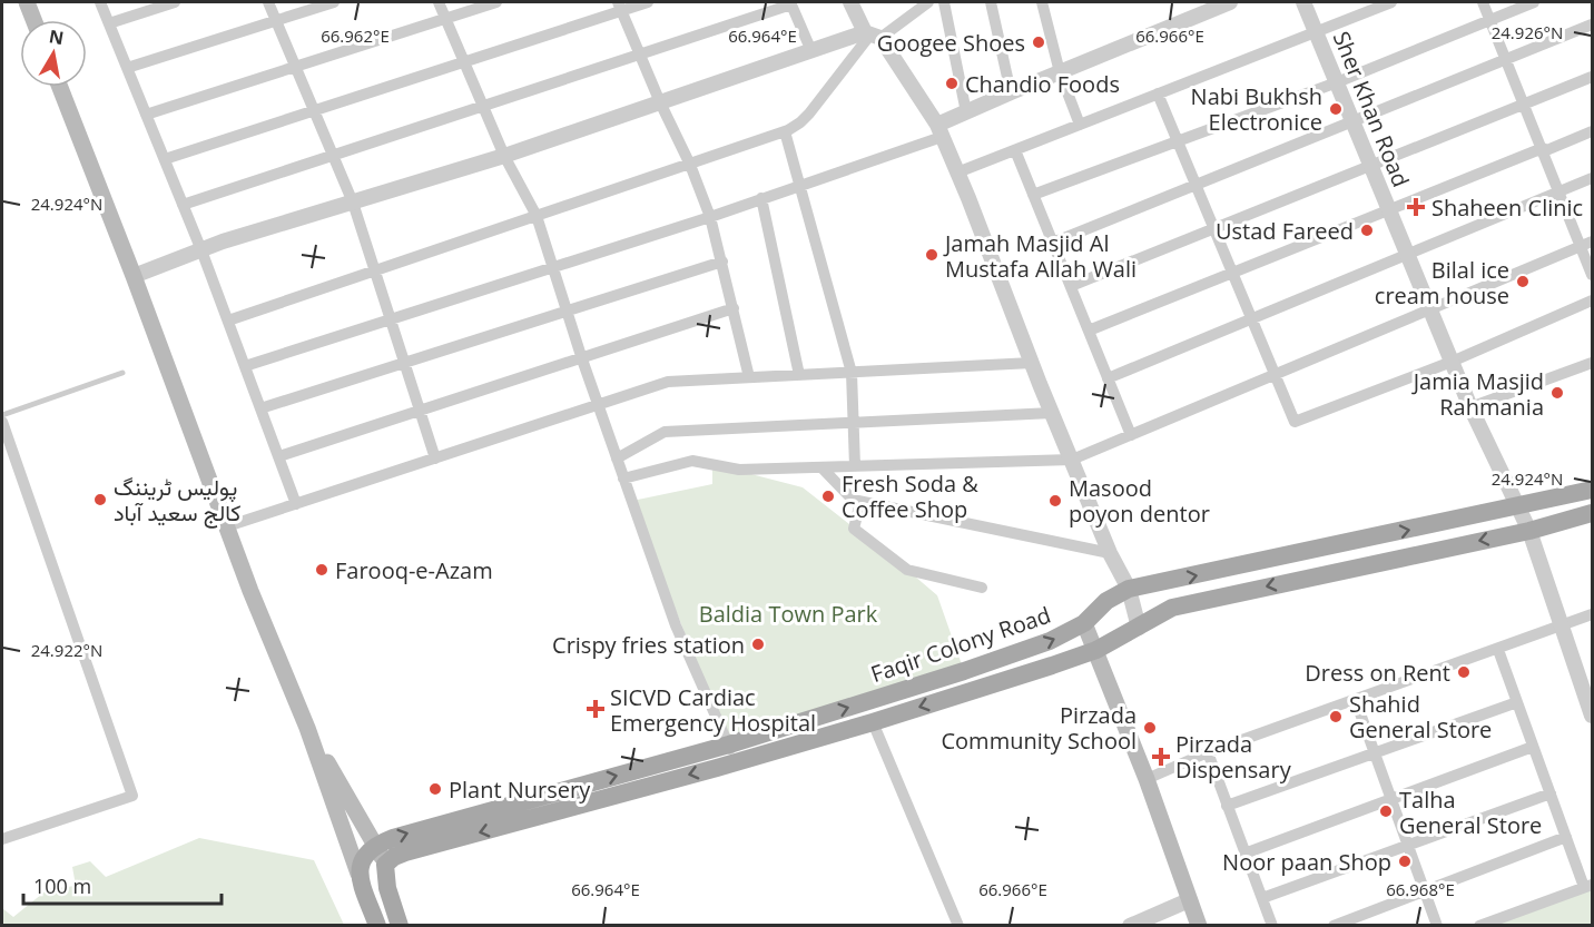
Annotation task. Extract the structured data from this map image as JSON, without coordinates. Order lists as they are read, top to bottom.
{
  "streets": {
    "main road": ["Faqir Colony Road"],
    "street": ["Sher Khan Road"]
  },
  "crossings": [
    ["Sher Khan Road", "Faqir Colony Road"]
  ],
  "parks": ["Baldia Town Park"],
  "places": {
    "other": [
      "Googee Shoes",
      "Chandio Foods",
      "Nabi Bukhsh Electronice",
      "Ustad Fareed",
      "Jamah Masjid Al Mustafa Allah Wali",
      "Bilal ice cream house",
      "Jamia Masjid Rahmania",
      "Fresh Soda & Coffee Shop",
      "پولیس ٹریننگ کالج سعید آباد",
      "Masood poyon dentor",
      "Farooq-e-Azam",
      "Crispy fries station",
      "Dress on Rent",
      "Shahid General Store",
      "Pirzada Community School",
      "Plant Nursery",
      "Talha General Store",
      "Noor paan Shop"
    ],
    "health": ["Shaheen Clinic", "SICVD Cardiac Emergency Hospital", "Pirzada Dispensary"]
  },
  "scale_bar": "100 m",
  "north": "top",
  "coordinates": [
    "24.926°N",
    "66.962°E",
    "66.964°E",
    "66.966°E",
    "24.924°N",
    "24.922°N",
    "66.968°E"
  ]
}
